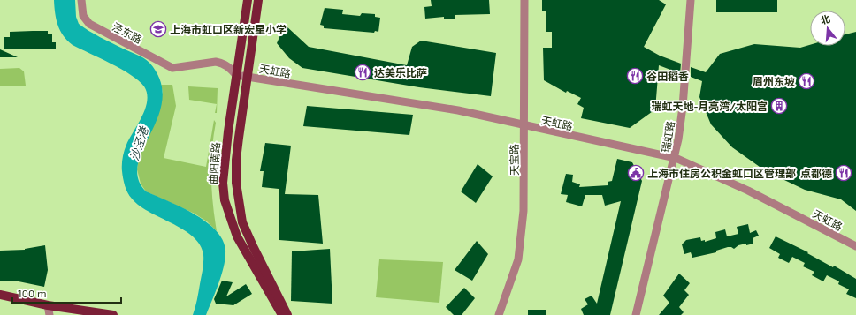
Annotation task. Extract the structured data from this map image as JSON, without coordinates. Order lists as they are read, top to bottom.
{
  "streets": {
    "main road": ["曲阳南路"],
    "street": [
      "泾东路",
      "天虹路",
      "瑞虹路",
      "天宝路"
    ]
  },
  "crossings": [
    ["泾东路", "天虹路"],
    ["泾东路", "曲阳南路"],
    ["天虹路", "瑞虹路"],
    ["天虹路", "天宝路"],
    ["天虹路", "曲阳南路"]
  ],
  "water": ["沙泾港"],
  "places": {
    "school or university": ["上海市虹口区新宏星小学"],
    "restaurant": [
      "达美乐比萨",
      "谷田稻香",
      "眉州东坡",
      "点都德"
    ],
    "building": ["瑞虹天地-月亮湾/太阳宫"],
    "public building": ["上海市住房公积金虹口区管理部"]
  },
  "scale_bar": "100 m",
  "north": "top"
}
